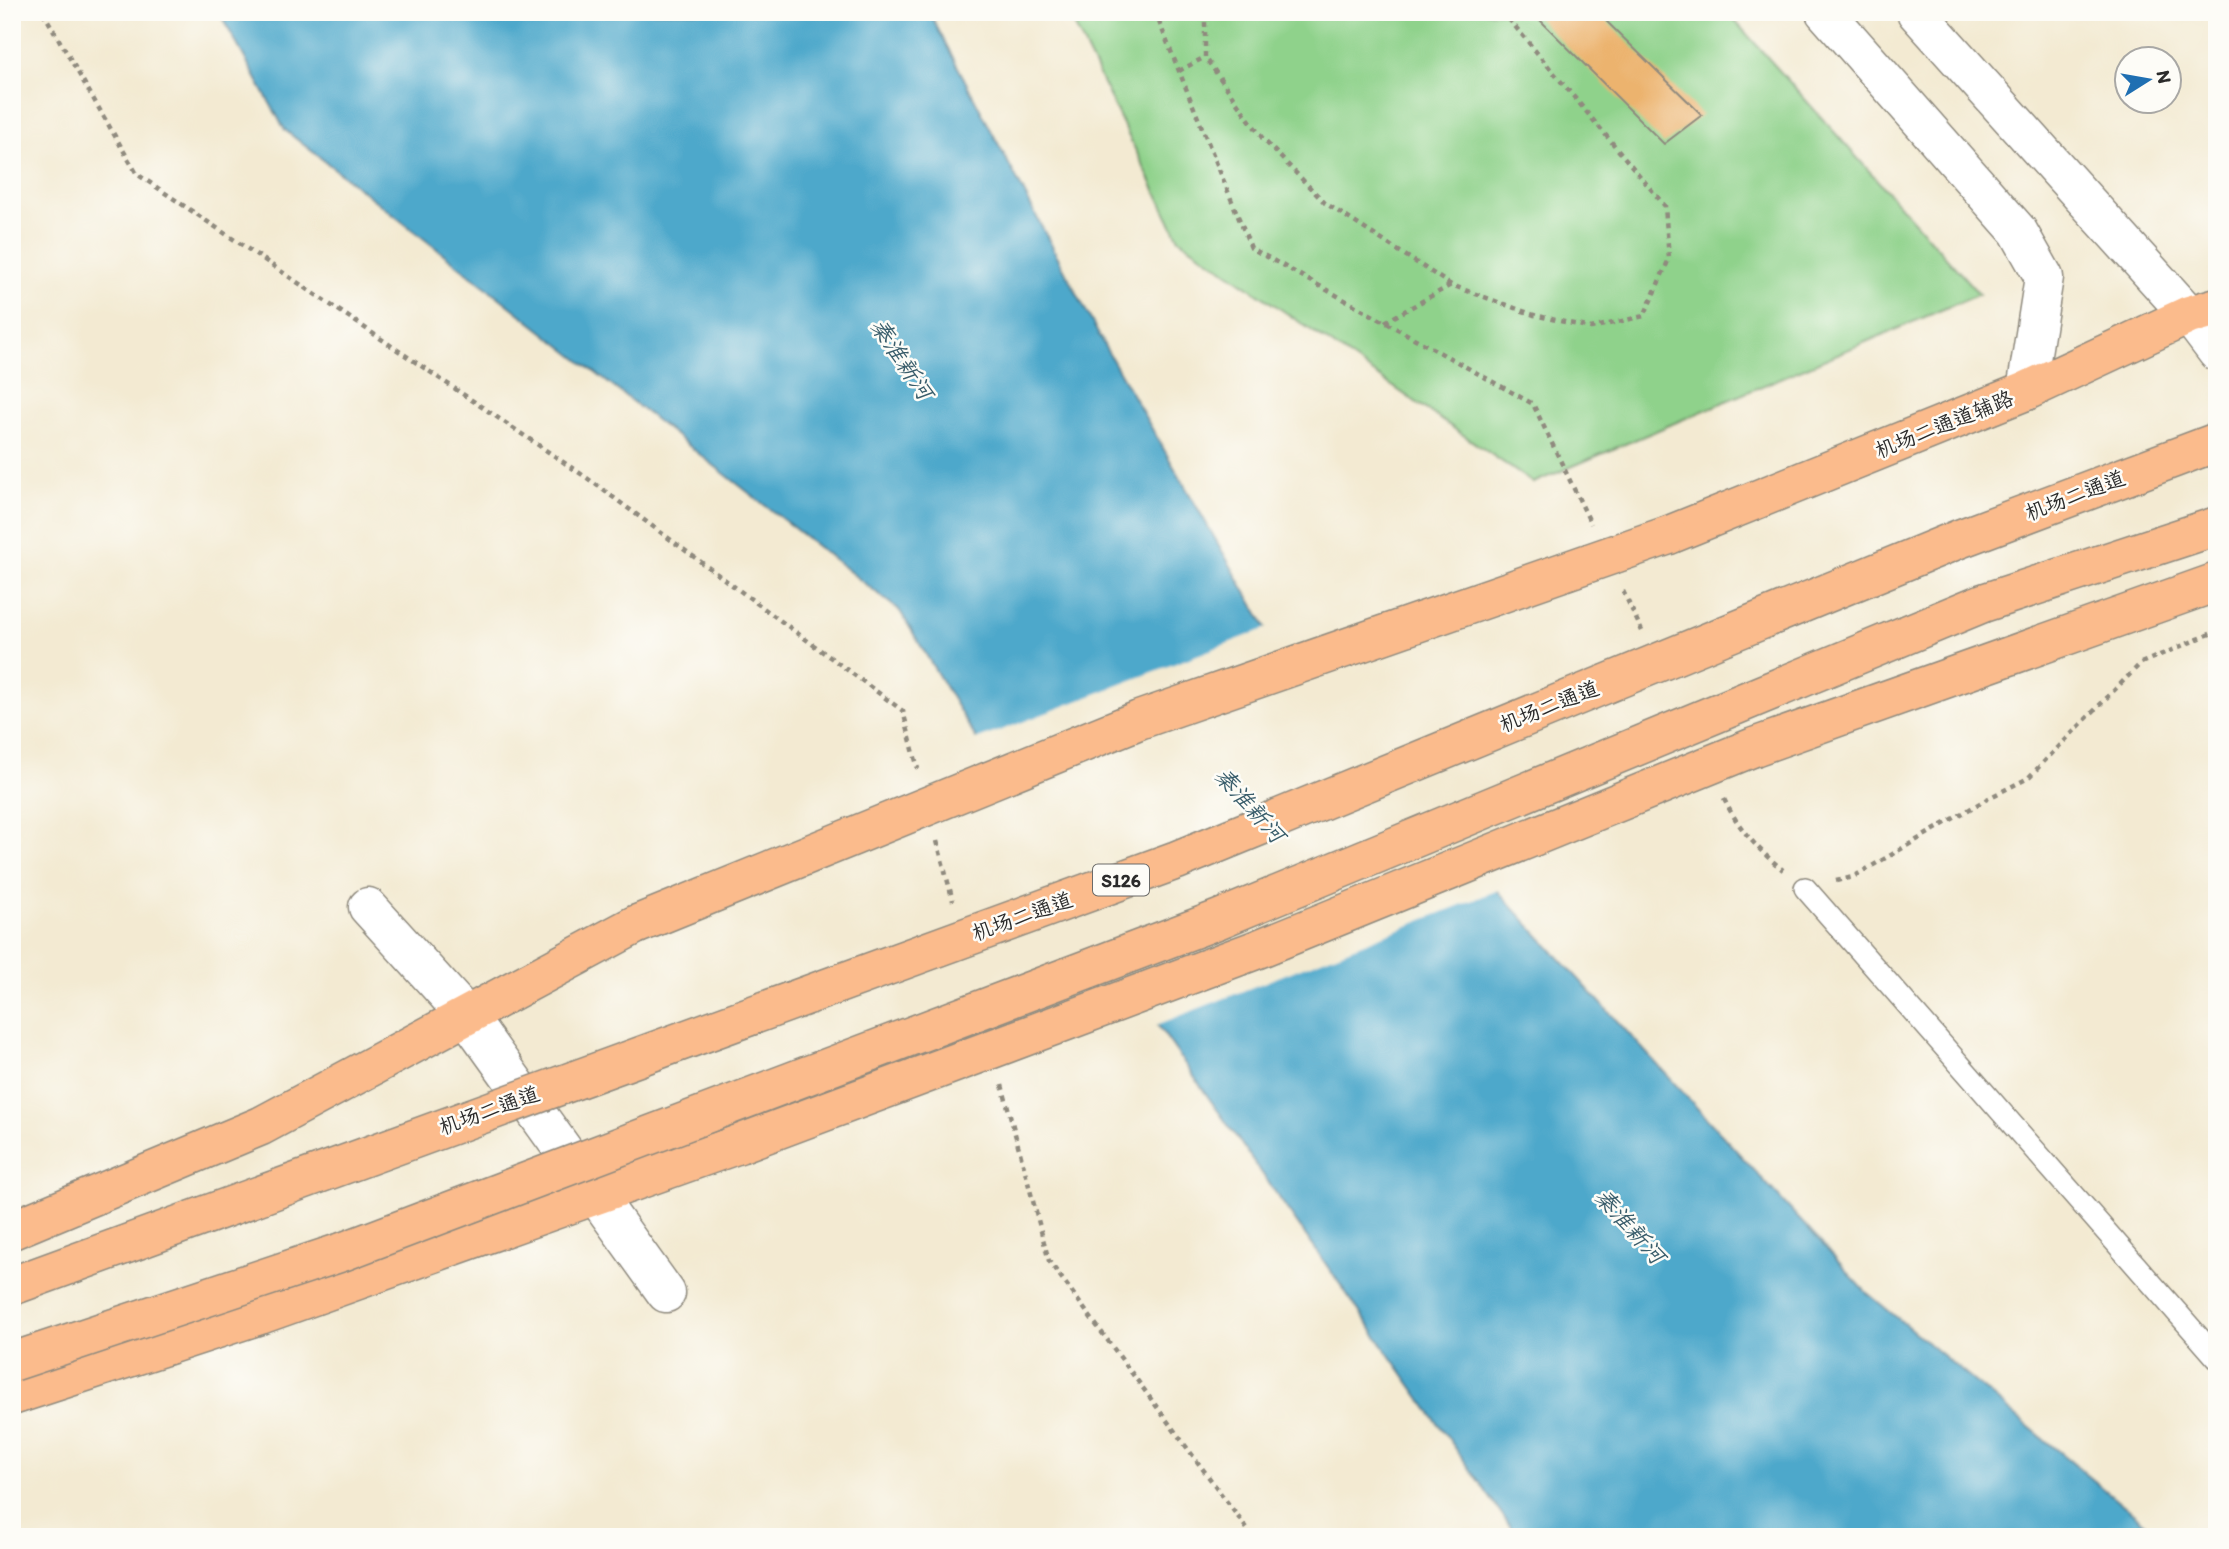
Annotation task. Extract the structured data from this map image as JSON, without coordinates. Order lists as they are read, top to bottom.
{
  "streets": {
    "main road": ["机场二通道辅路", "机场二通道", "S126"]
  },
  "water": ["秦淮新河"],
  "north": "right"
}
